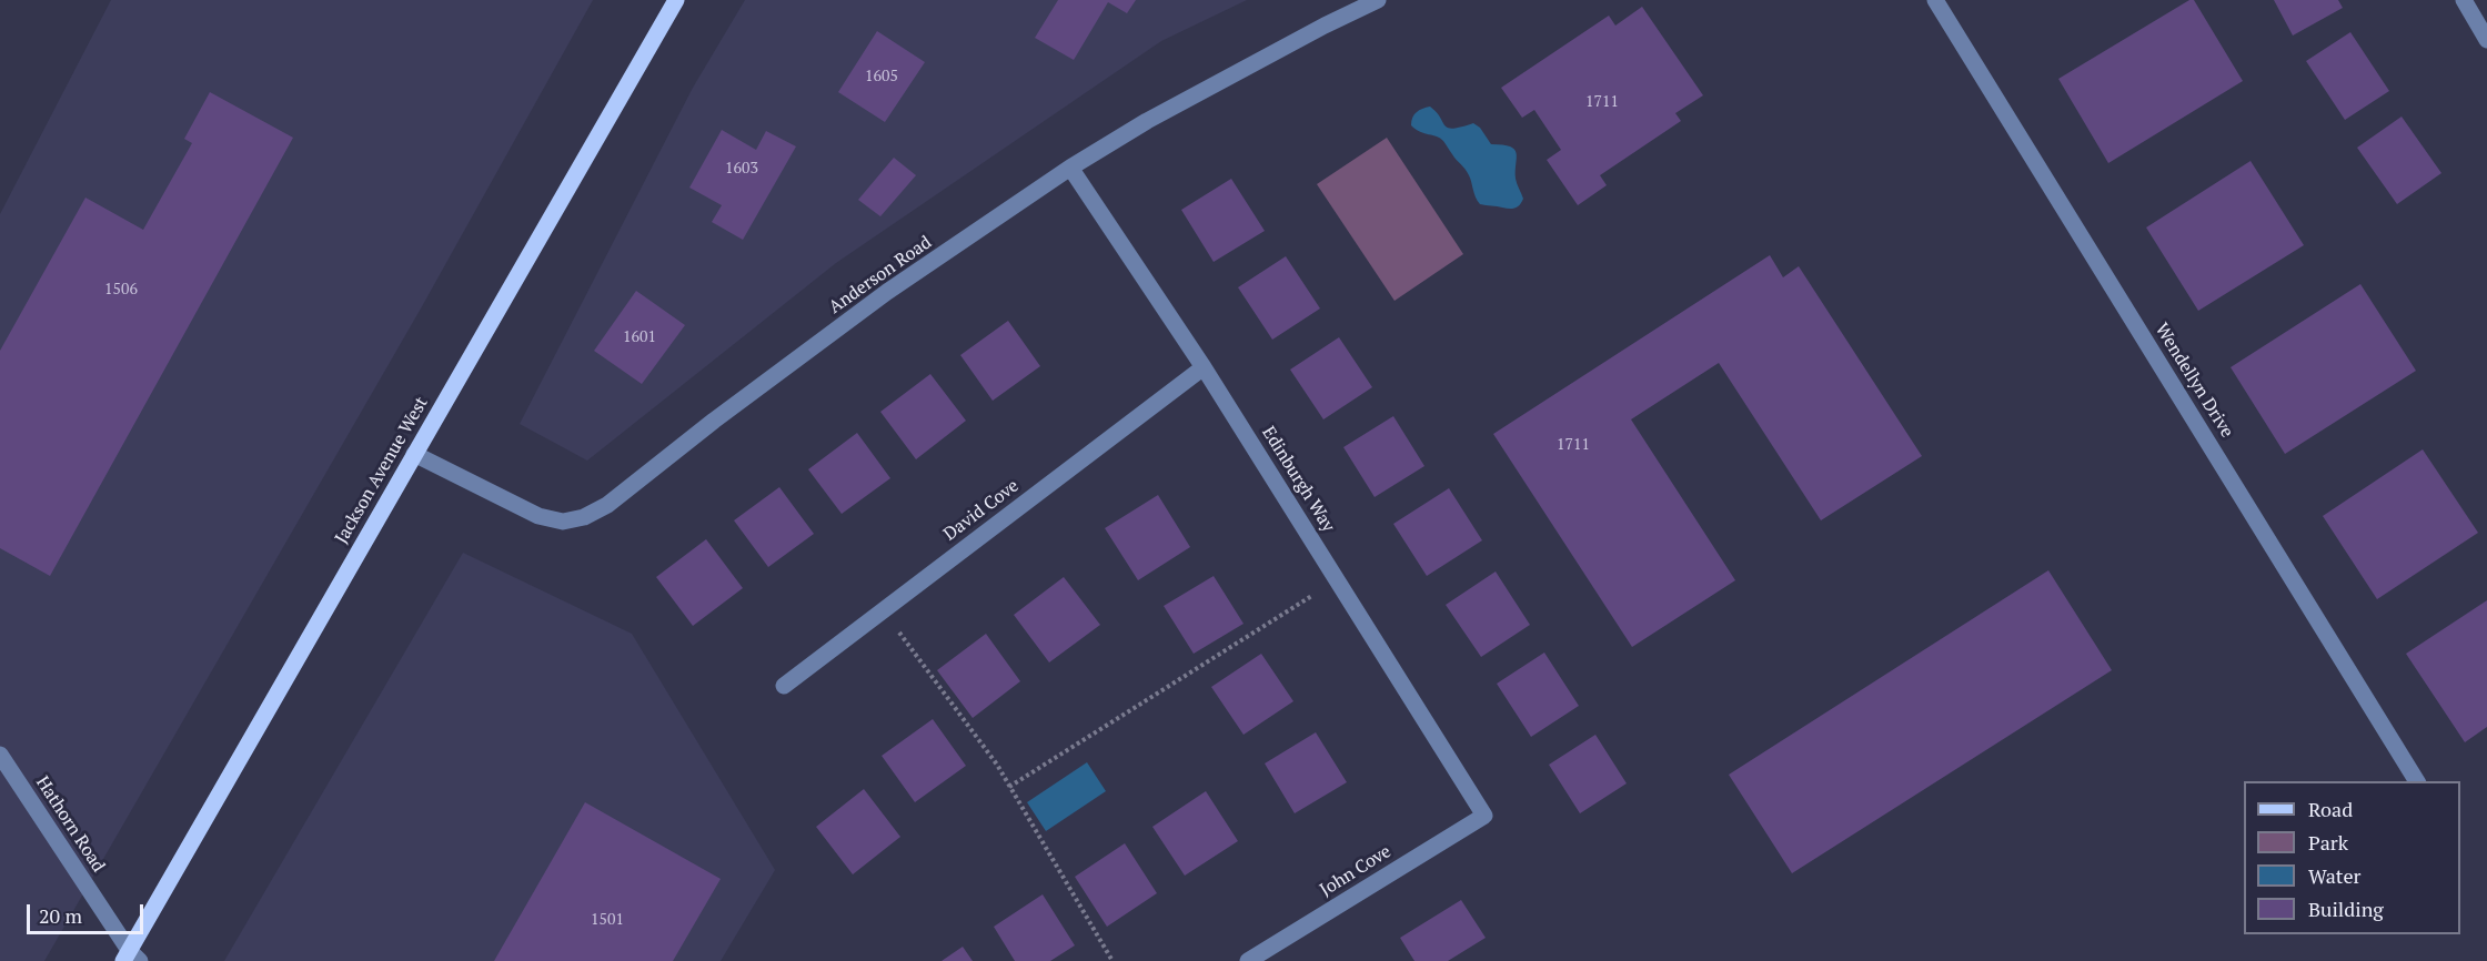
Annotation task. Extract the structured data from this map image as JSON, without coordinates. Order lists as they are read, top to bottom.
{
  "streets": {
    "main road": ["Jackson Avenue West"],
    "street": [
      "Anderson Road",
      "Wendellyn Drive",
      "Edinburgh Way",
      "David Cove",
      "Hathorn Road",
      "John Cove"
    ]
  },
  "crossings": [
    ["Anderson Road", "Jackson Avenue West"],
    ["Anderson Road", "Edinburgh Way"],
    ["Jackson Avenue West", "Hathorn Road"],
    ["Edinburgh Way", "David Cove"],
    ["Edinburgh Way", "John Cove"]
  ],
  "house_numbers": [
    "1605",
    "1711",
    "1603",
    "1506",
    "1601",
    "1711",
    "1501"
  ],
  "legend": [
    "Road",
    "Park",
    "Water",
    "Building"
  ],
  "scale_bar": "20 m"
}
